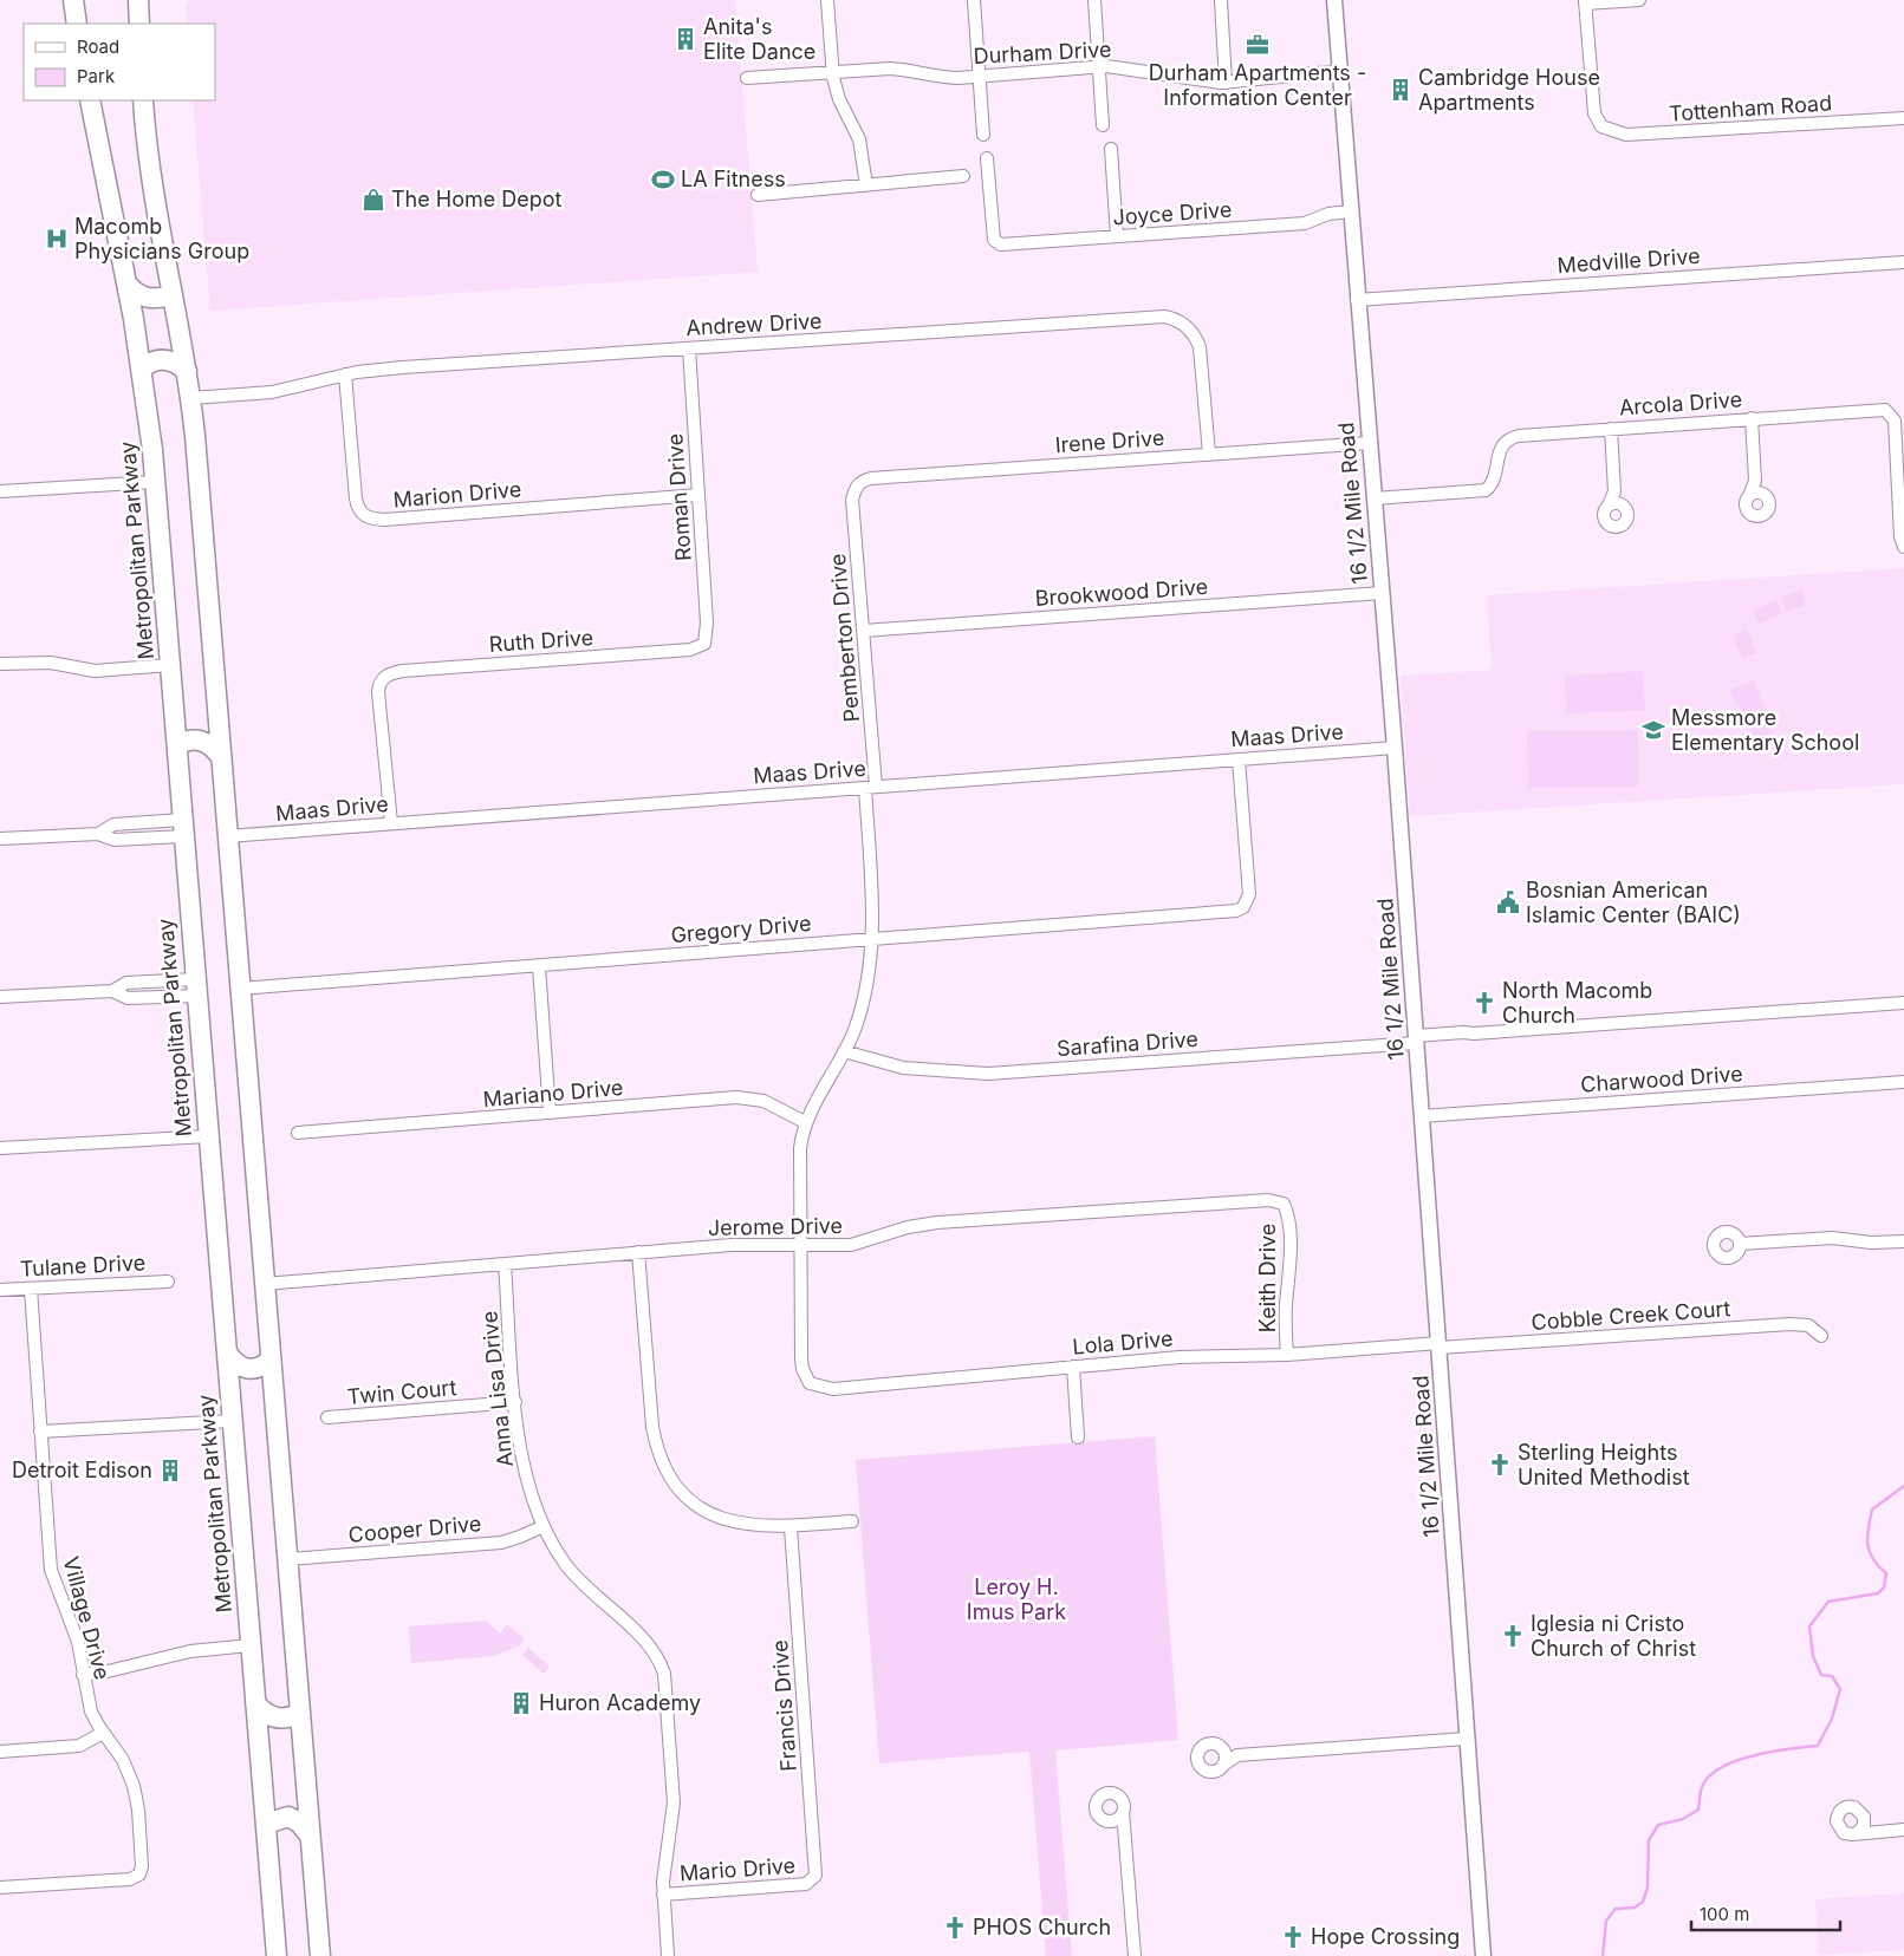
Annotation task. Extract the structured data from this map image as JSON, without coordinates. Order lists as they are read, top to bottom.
{
  "streets": {
    "main road": ["Metropolitan Parkway"],
    "street": [
      "Durham Drive",
      "Tottenham Road",
      "Joyce Drive",
      "Medville Drive",
      "Andrew Drive",
      "Arcola Drive",
      "Irene Drive",
      "Marion Drive",
      "Roman Drive",
      "16 1/2 Mile Road",
      "Brookwood Drive",
      "Pemberton Drive",
      "Ruth Drive",
      "Maas Drive",
      "Gregory Drive",
      "Sarafina Drive",
      "Charwood Drive",
      "Mariano Drive",
      "Jerome Drive",
      "Tulane Drive",
      "Keith Drive",
      "Cobble Creek Court",
      "Lola Drive",
      "Anna Lisa Drive",
      "Twin Court",
      "Cooper Drive",
      "Village Drive",
      "Francis Drive",
      "Mario Drive"
    ]
  },
  "crossings": [
    ["Durham Drive", "16 1/2 Mile Road"],
    ["Joyce Drive", "16 1/2 Mile Road"],
    ["Medville Drive", "16 1/2 Mile Road"],
    ["Andrew Drive", "Irene Drive"],
    ["Andrew Drive", "Marion Drive"],
    ["Andrew Drive", "Roman Drive"],
    ["Arcola Drive", "16 1/2 Mile Road"],
    ["Irene Drive", "16 1/2 Mile Road"],
    ["Irene Drive", "Pemberton Drive"],
    ["Marion Drive", "Roman Drive"],
    ["Roman Drive", "Ruth Drive"],
    ["16 1/2 Mile Road", "Brookwood Drive"],
    ["16 1/2 Mile Road", "Maas Drive"],
    ["16 1/2 Mile Road", "Sarafina Drive"],
    ["16 1/2 Mile Road", "Charwood Drive"],
    ["16 1/2 Mile Road", "Cobble Creek Court"],
    ["16 1/2 Mile Road", "Lola Drive"],
    ["Brookwood Drive", "Pemberton Drive"],
    ["Pemberton Drive", "Maas Drive"],
    ["Pemberton Drive", "Gregory Drive"],
    ["Pemberton Drive", "Sarafina Drive"],
    ["Pemberton Drive", "Mariano Drive"],
    ["Pemberton Drive", "Jerome Drive"],
    ["Pemberton Drive", "Lola Drive"],
    ["Ruth Drive", "Maas Drive"],
    ["Maas Drive", "Gregory Drive"],
    ["Jerome Drive", "Keith Drive"],
    ["Jerome Drive", "Anna Lisa Drive"],
    ["Tulane Drive", "Village Drive"],
    ["Keith Drive", "Lola Drive"],
    ["Cobble Creek Court", "Lola Drive"],
    ["Anna Lisa Drive", "Twin Court"],
    ["Anna Lisa Drive", "Cooper Drive"],
    ["Anna Lisa Drive", "Mario Drive"],
    ["Francis Drive", "Mario Drive"]
  ],
  "parks": ["Leroy H. Imus Park"],
  "places": {
    "building": [
      "Anita's Elite Dance",
      "Cambridge House Apartments",
      "Detroit Edison",
      "Huron Academy"
    ],
    "office": ["Durham Apartments - Information Center"],
    "sports": ["LA Fitness"],
    "shop": ["The Home Depot"],
    "hospital": ["Macomb Physicians Group"],
    "school or university": ["Messmore Elementary School"],
    "public building": ["Bosnian American Islamic Center (BAIC)"],
    "church": [
      "North Macomb Church",
      "Sterling Heights United Methodist",
      "Iglesia ni Cristo Church of Christ",
      "PHOS Church",
      "Hope Crossing"
    ]
  },
  "legend": ["Road", "Park"],
  "scale_bar": "100 m"
}
